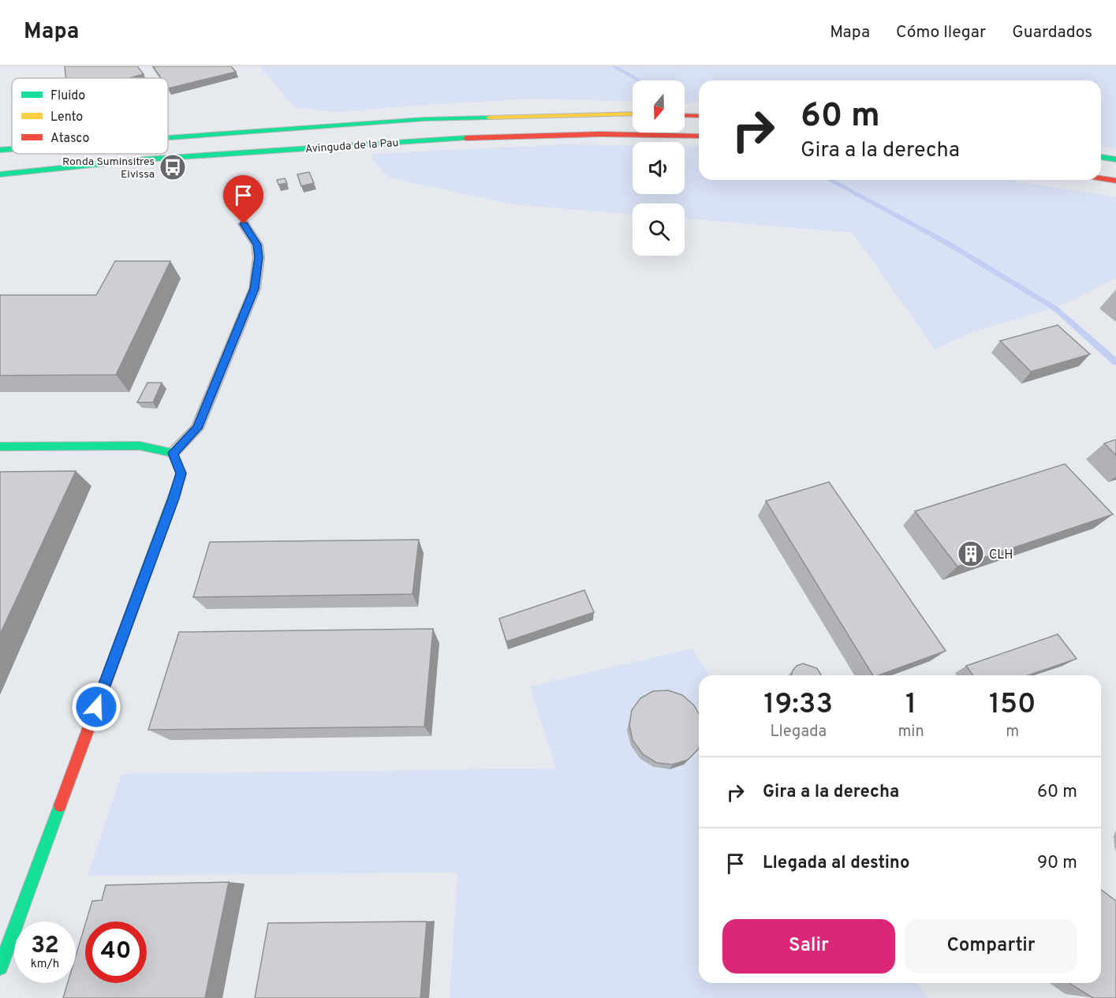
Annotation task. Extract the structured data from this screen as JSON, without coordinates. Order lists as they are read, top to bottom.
{
  "streets": {
    "main road": ["Avinguda de la Pau"]
  },
  "places": {
    "bus stop": ["Ronda Suminsitres Eivissa"],
    "building": ["CLH"]
  },
  "legend": ["Fluido", "Lento", "Atasco"],
  "north": "bottom",
  "page": {
    "header": "Mapa",
    "nav": ["Mapa", "Cómo llegar", "Guardados"],
    "turn": ["60 m", "Gira a la derecha"],
    "eta": [
      "19:33",
      "Llegada",
      "1",
      "min",
      "150",
      "m"
    ],
    "list": [
      {
        "name": "Gira a la derecha",
        "value": "60 m"
      },
      {
        "name": "Llegada al destino",
        "value": "90 m"
      }
    ],
    "buttons": ["Salir", "Compartir"],
    "speed": "32 km/h",
    "limit": "40"
  }
}
